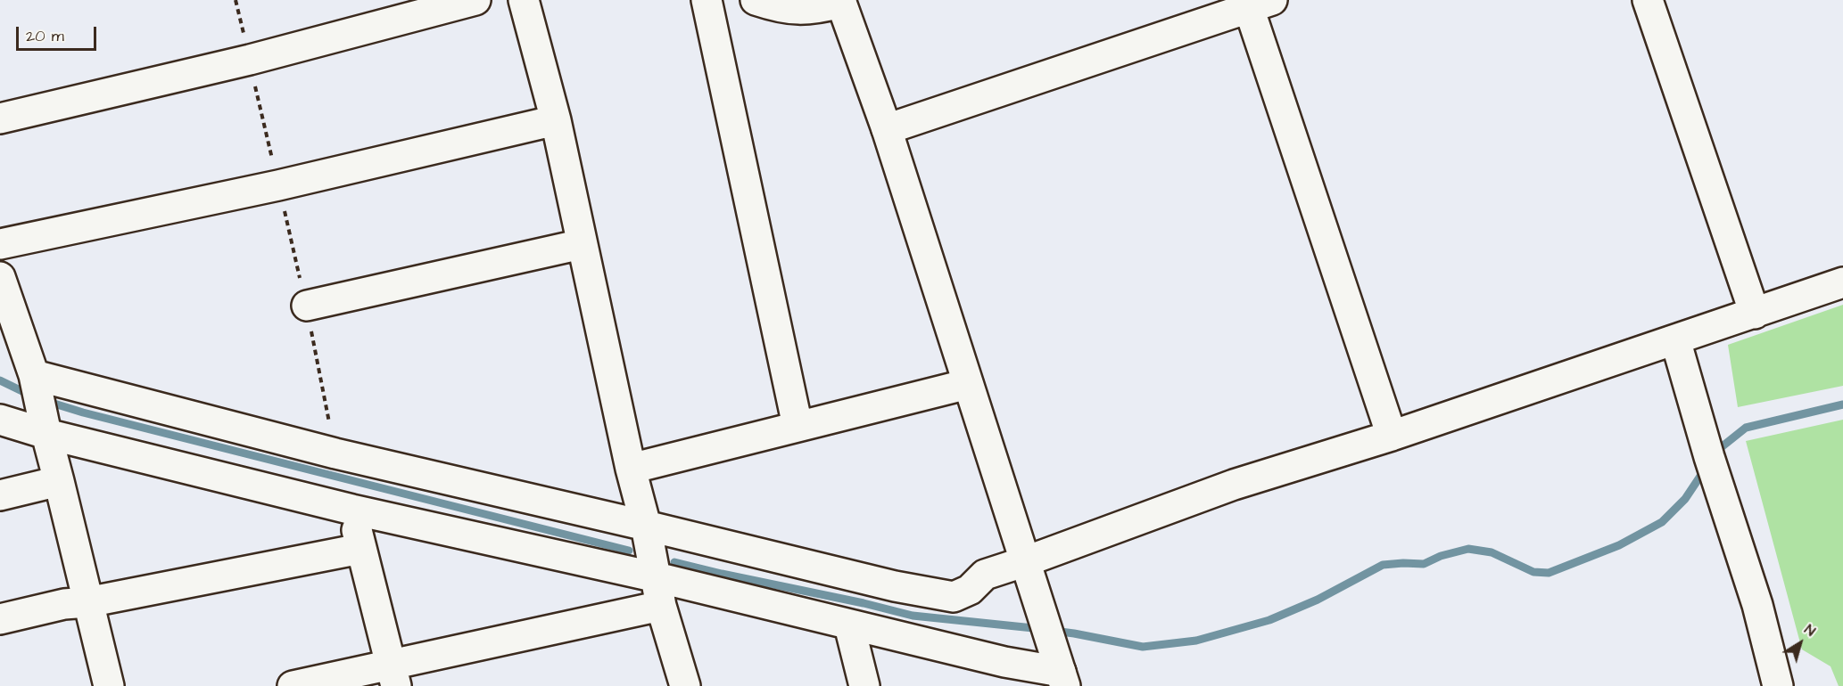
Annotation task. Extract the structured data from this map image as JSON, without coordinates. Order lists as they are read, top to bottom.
{
  "scale_bar": "20 m",
  "north": "top right"
}
